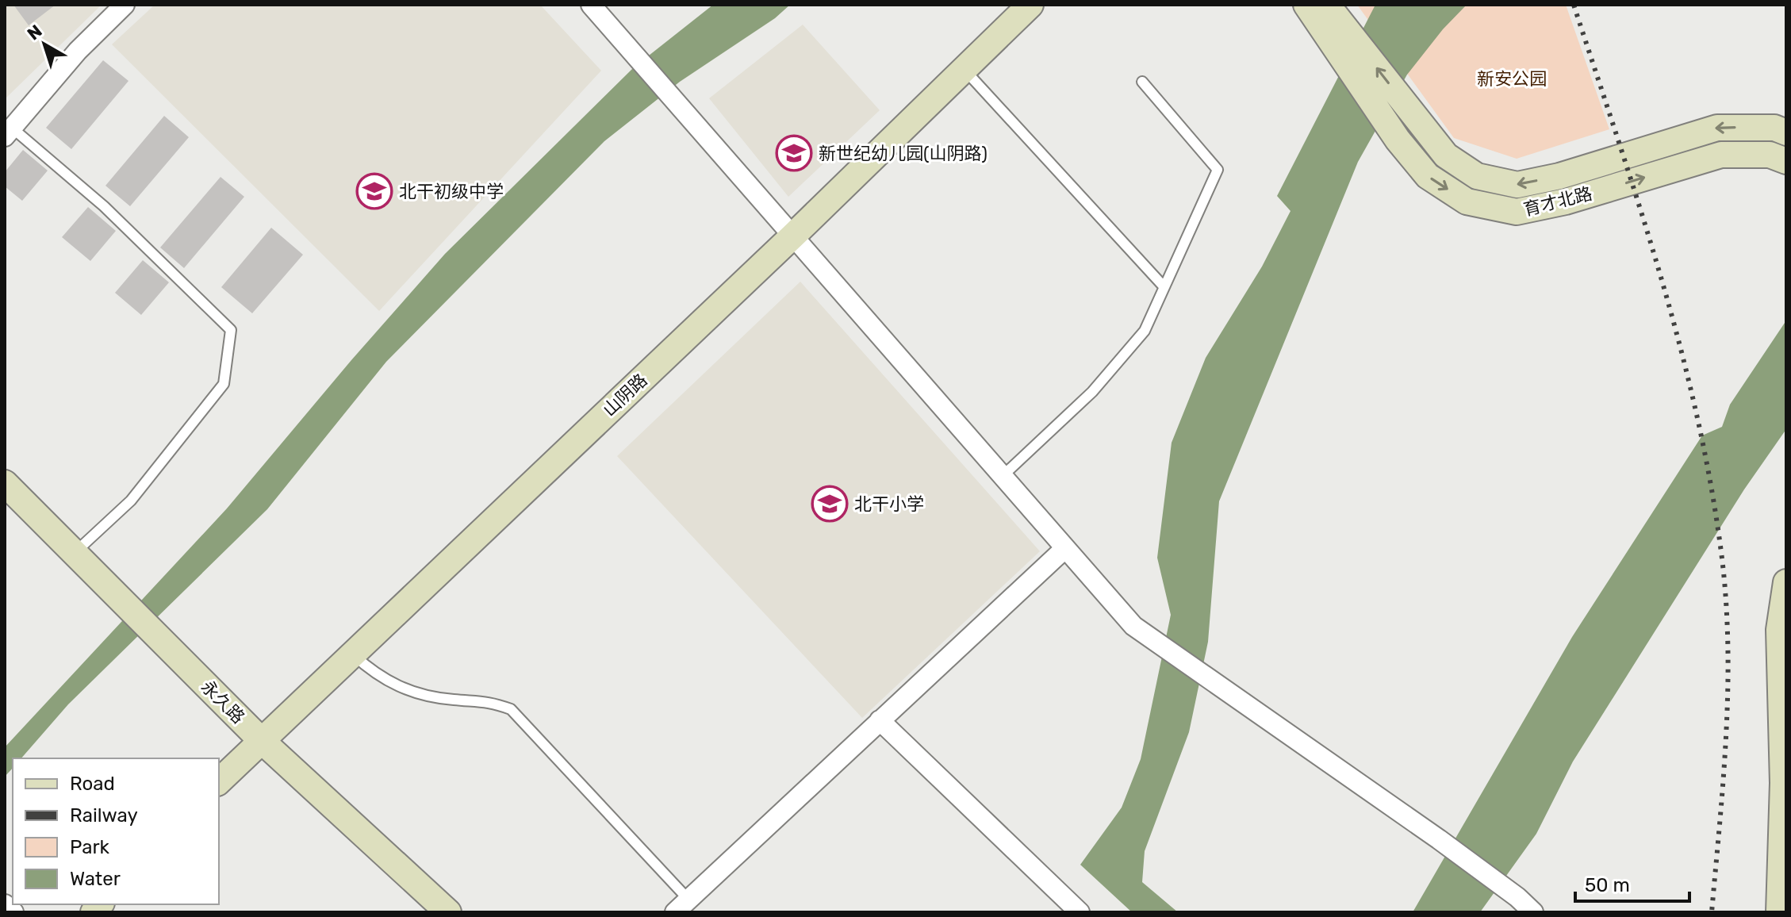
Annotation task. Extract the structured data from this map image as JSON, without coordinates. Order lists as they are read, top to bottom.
{
  "streets": {
    "main road": ["育才北路", "山阴路", "永久路"]
  },
  "crossings": [
    ["山阴路", "永久路"]
  ],
  "parks": ["新安公园"],
  "places": {
    "school or university": ["新世纪幼儿园(山阴路)", "北干初级中学", "北干小学"]
  },
  "legend": [
    "Road",
    "Railway",
    "Park",
    "Water"
  ],
  "scale_bar": "50 m",
  "north": "top left"
}
